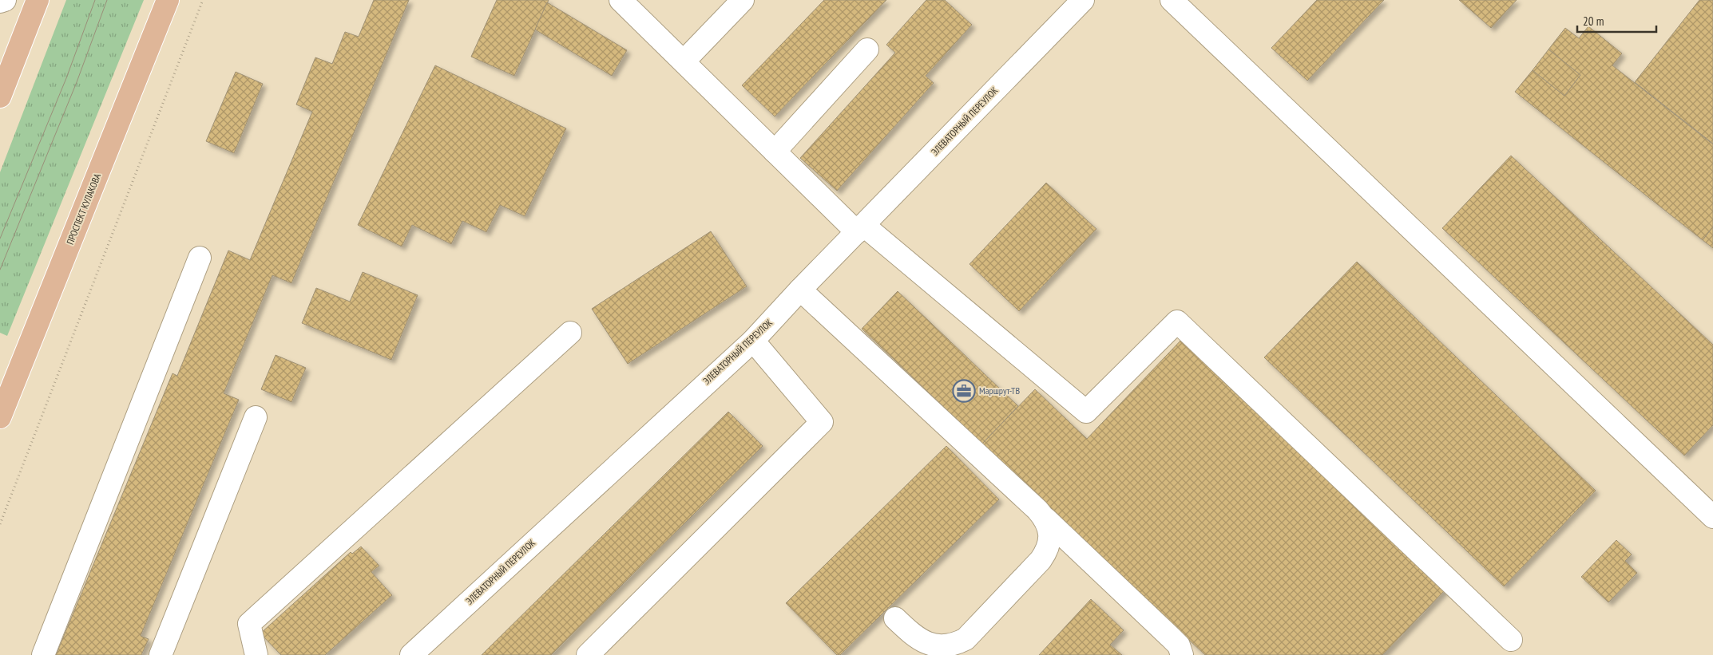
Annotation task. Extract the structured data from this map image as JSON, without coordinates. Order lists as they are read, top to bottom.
{
  "streets": {
    "main road": ["ПРОСПЕКТ КУЛАКОВА"],
    "street": ["ЭЛЕВАТОРНЫЙ ПЕРЕУЛОК"]
  },
  "places": {
    "office": ["Маршрут-ТВ"]
  },
  "scale_bar": "20 m"
}
